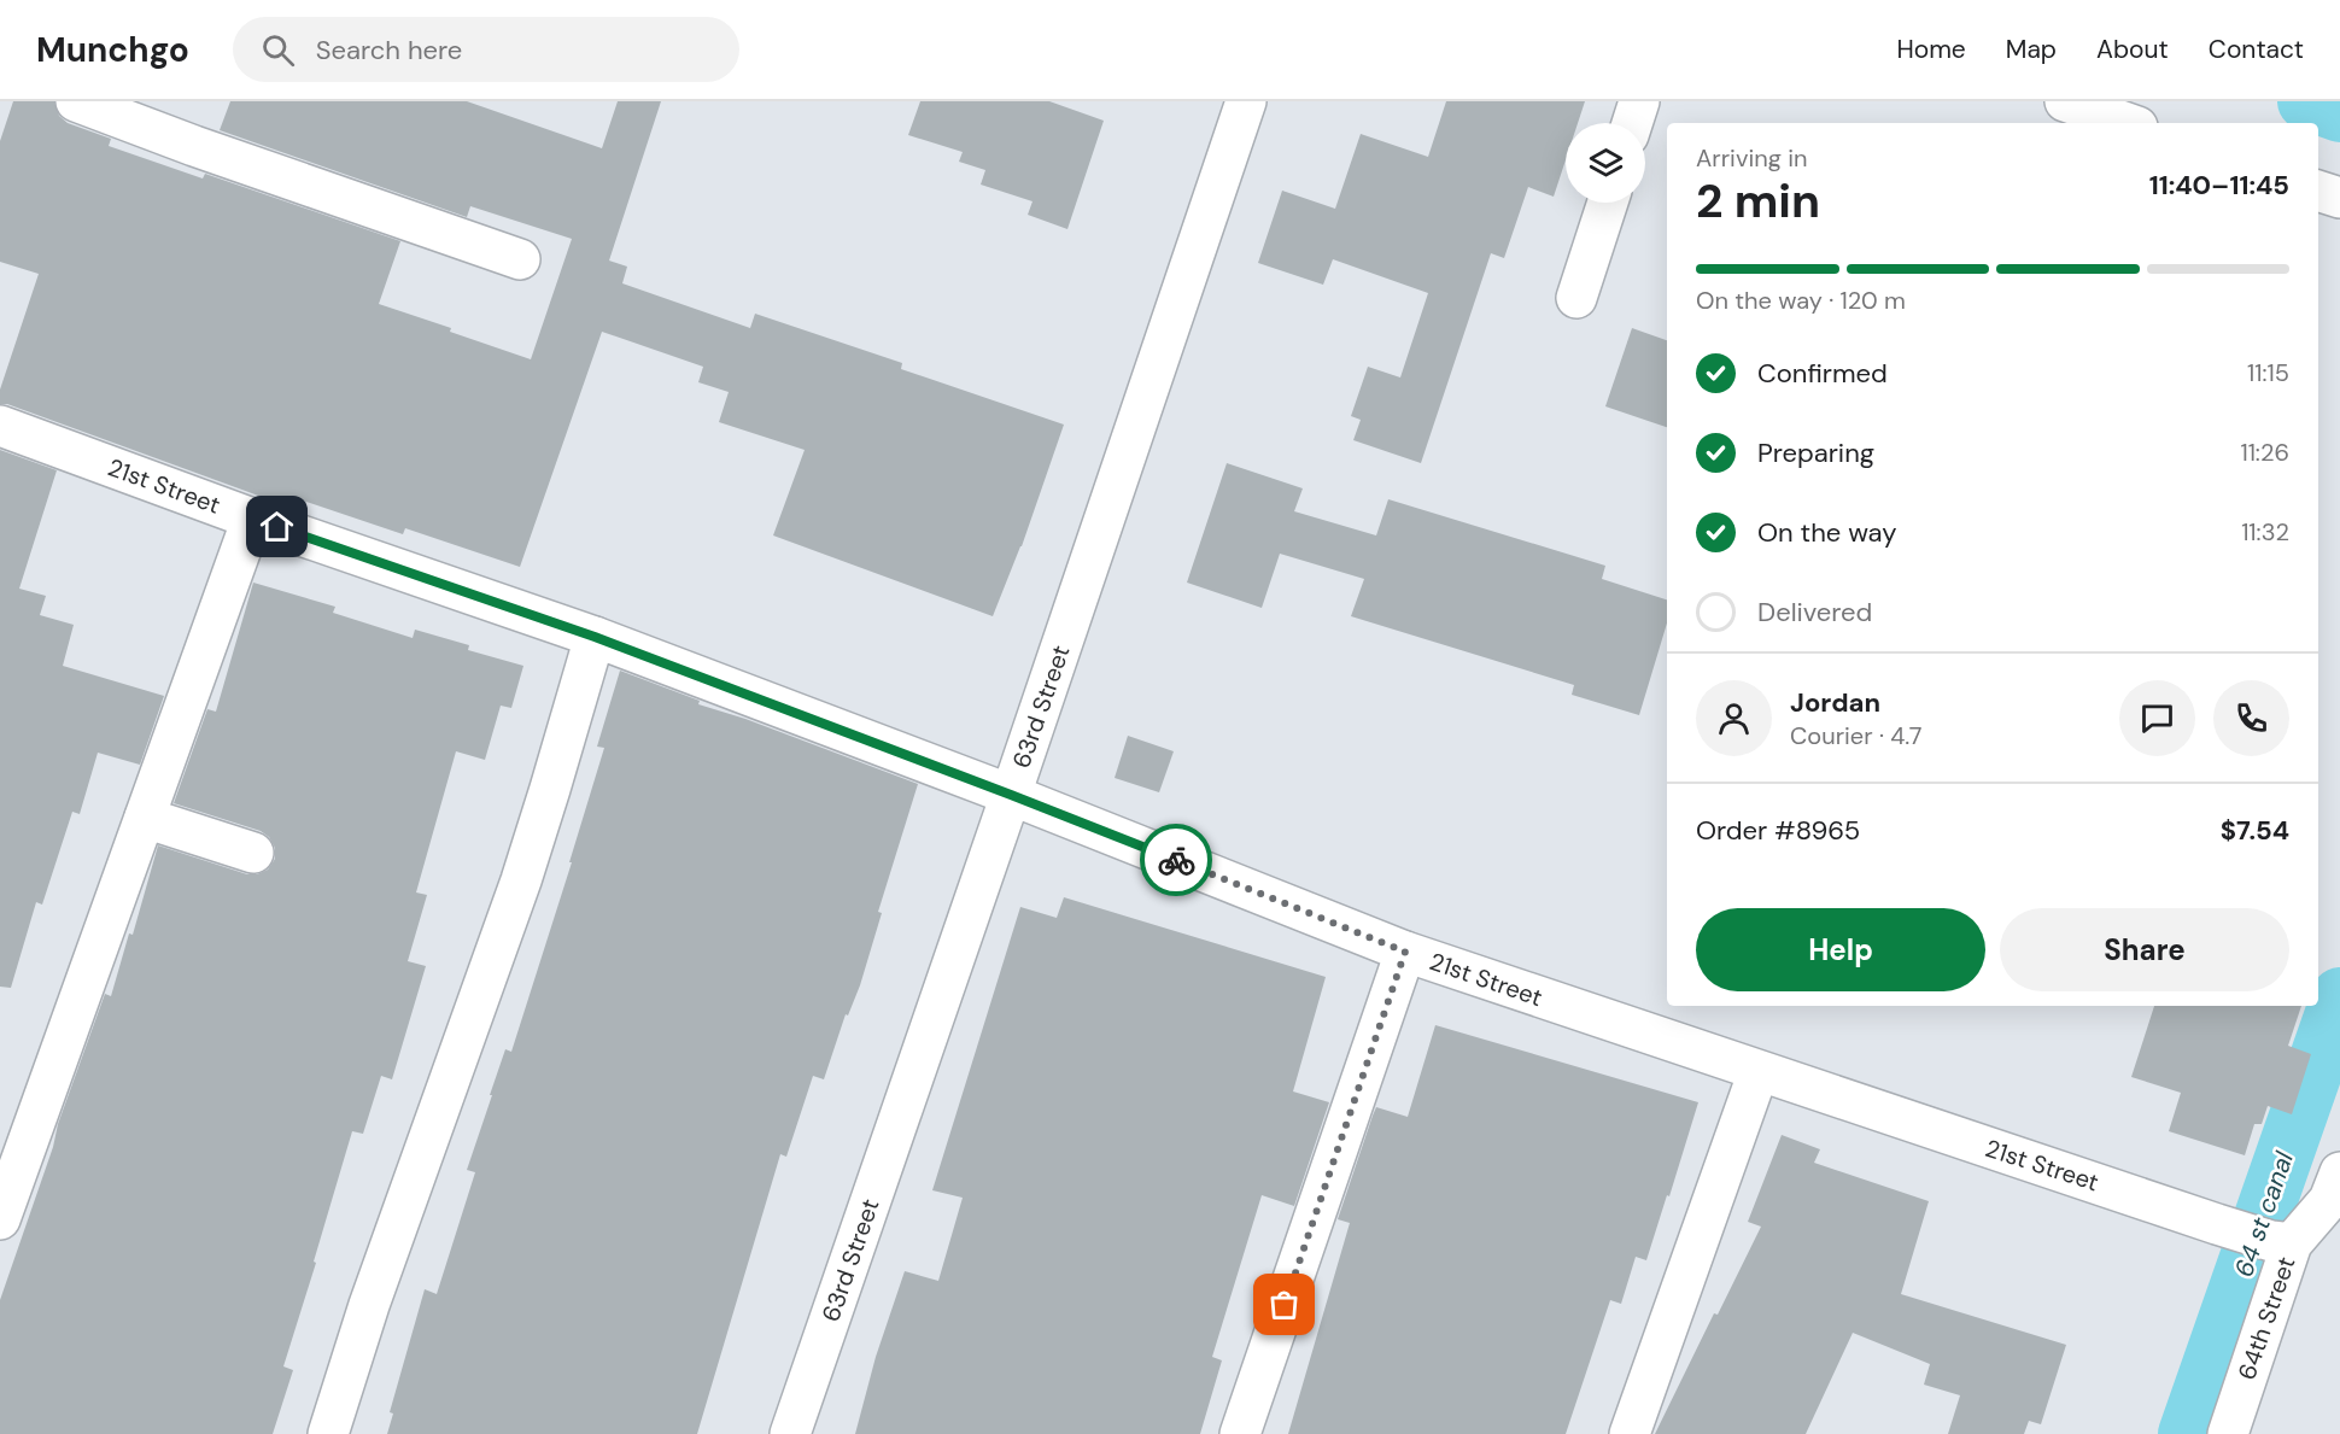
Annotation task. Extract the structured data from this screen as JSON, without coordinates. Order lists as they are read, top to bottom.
{
  "streets": {
    "street": ["21st Street", "63rd Street", "64th Street"]
  },
  "crossings": [
    ["21st Street", "63rd Street"],
    ["21st Street", "64th Street"]
  ],
  "water": ["64 st canal"],
  "page": {
    "header": "Munchgo",
    "search": "Search here",
    "nav": [
      "Home",
      "Map",
      "About",
      "Contact"
    ],
    "heading": ["2 min", "Arriving in", "11:40–11:45"],
    "panel": [
      "Jordan",
      "Courier · 4.7",
      "Order #8965",
      "$7.54"
    ],
    "bar": "On the way · 120 m",
    "list": [
      ["Confirmed", "11:15"],
      ["Preparing", "11:26"],
      ["On the way", "11:32"],
      "Delivered"
    ],
    "buttons": ["Help", "Share"]
  }
}
